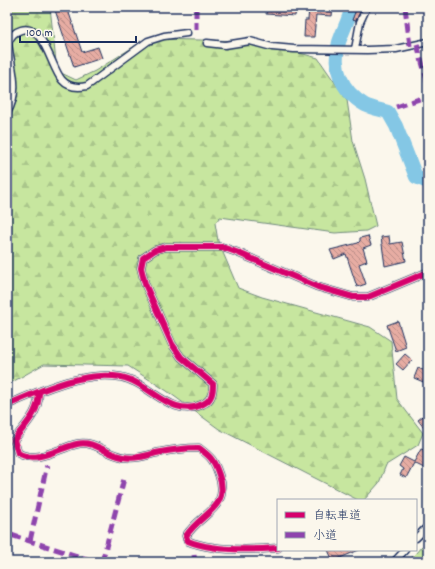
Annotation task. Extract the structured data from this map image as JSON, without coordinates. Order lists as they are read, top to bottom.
{
  "legend": ["自転車道", "小道"],
  "scale_bar": "100 m"
}
